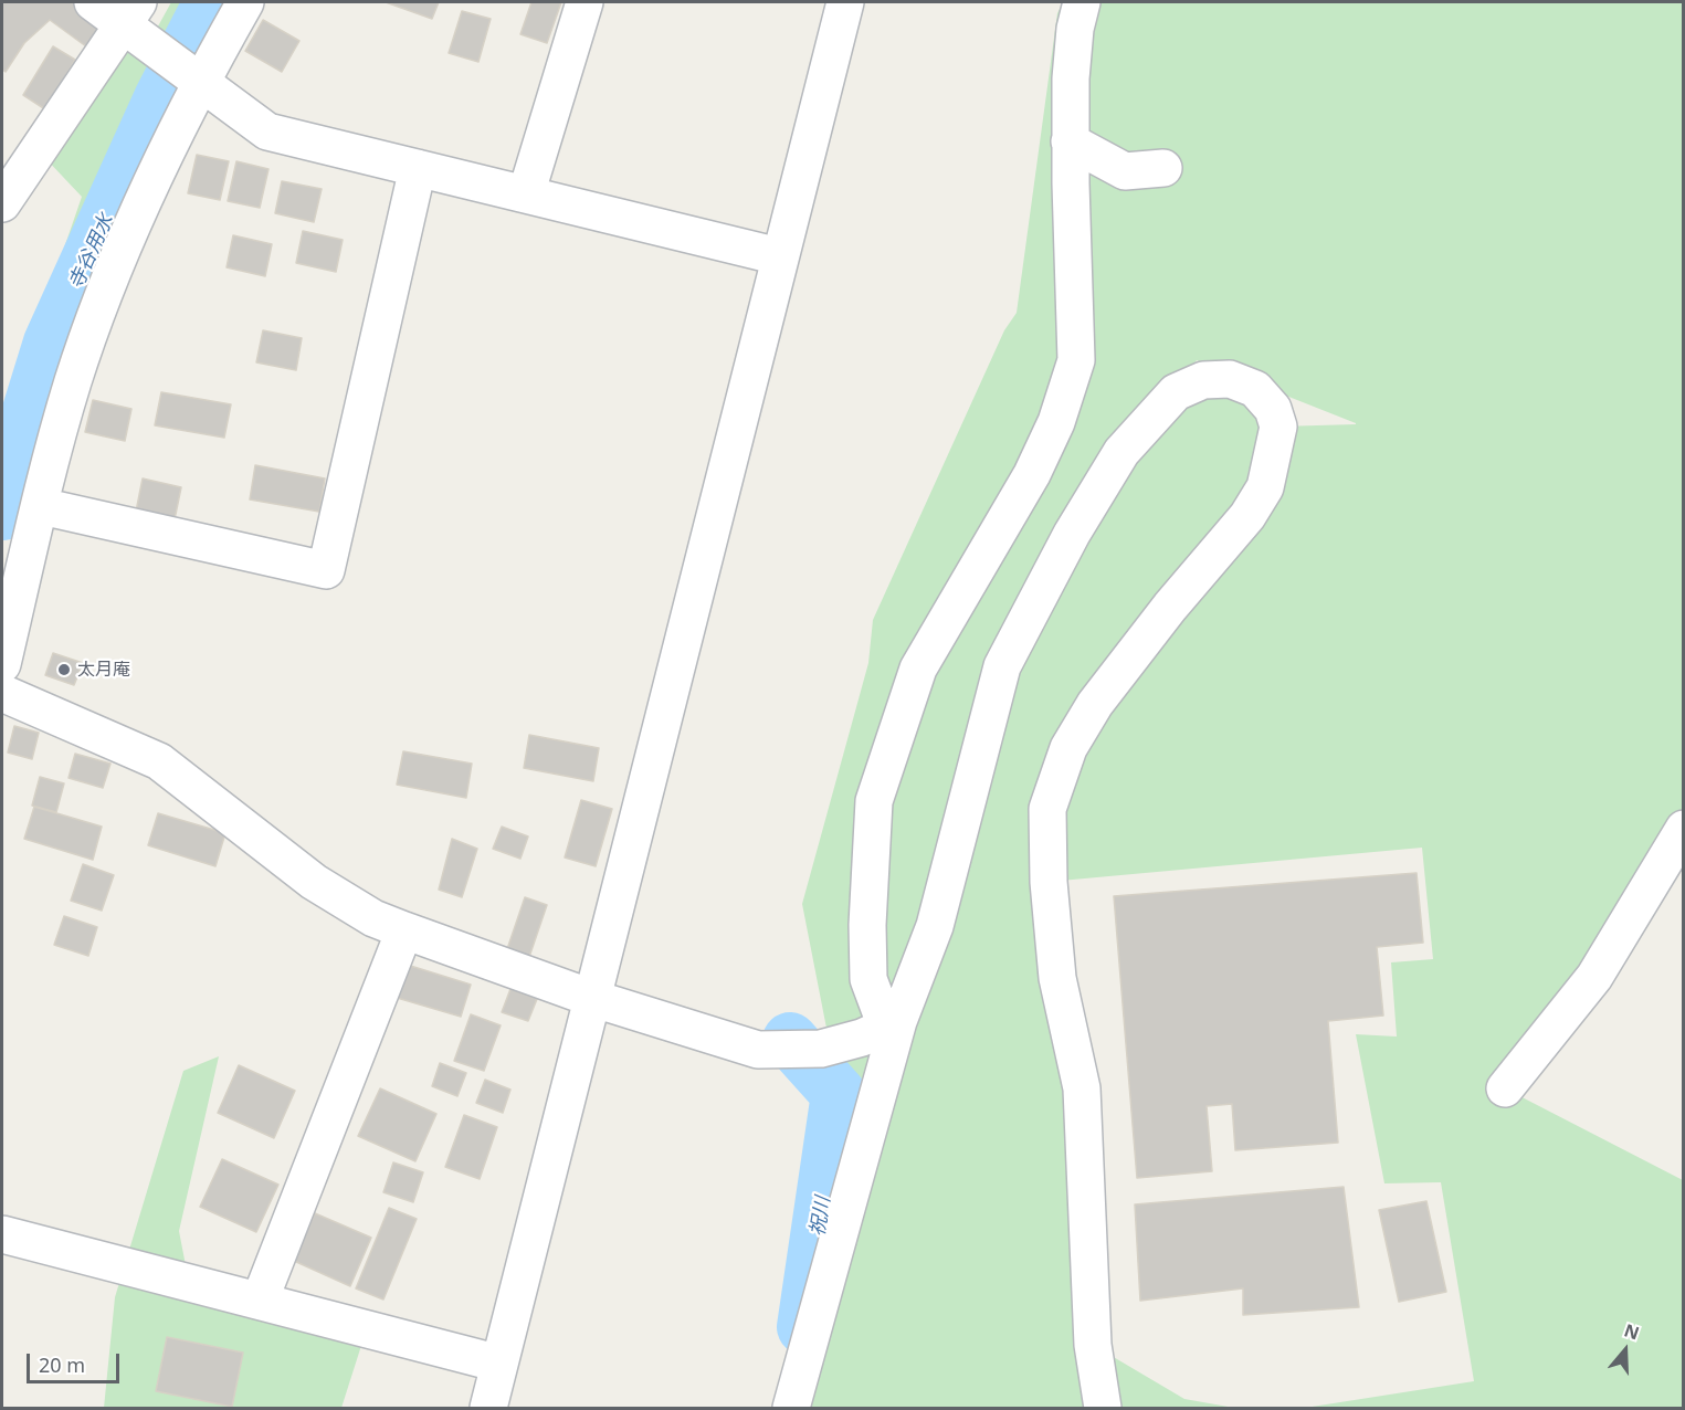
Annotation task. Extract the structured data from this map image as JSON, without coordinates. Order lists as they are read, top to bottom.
{
  "water": ["寺谷用水", "祝川"],
  "places": ["太月庵"],
  "scale_bar": "20 m",
  "north": "top"
}
